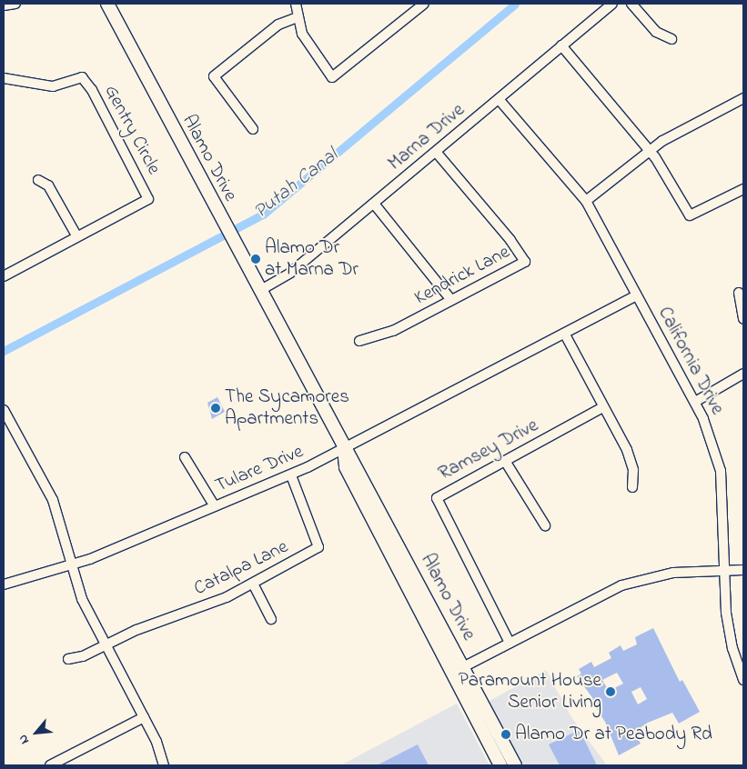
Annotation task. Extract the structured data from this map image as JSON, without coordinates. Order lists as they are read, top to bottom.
{
  "streets": {
    "main road": ["Alamo Drive"],
    "street": [
      "Gentry Circle",
      "Marna Drive",
      "Kendrick Lane",
      "California Drive",
      "Ramsey Drive",
      "Tulare Drive",
      "Catalpa Lane"
    ]
  },
  "crossings": [
    ["Marna Drive", "Alamo Drive"],
    ["Marna Drive", "Kendrick Lane"],
    ["Marna Drive", "California Drive"],
    ["Alamo Drive", "Tulare Drive"],
    ["California Drive", "Tulare Drive"],
    ["Tulare Drive", "Catalpa Lane"]
  ],
  "water": ["Putah Canal"],
  "places": [
    "Alamo Dr at Marna Dr",
    "The Sycamores Apartments",
    "Paramount House Senior Living",
    "Alamo Dr at Peabody Rd"
  ],
  "north": "bottom left"
}
